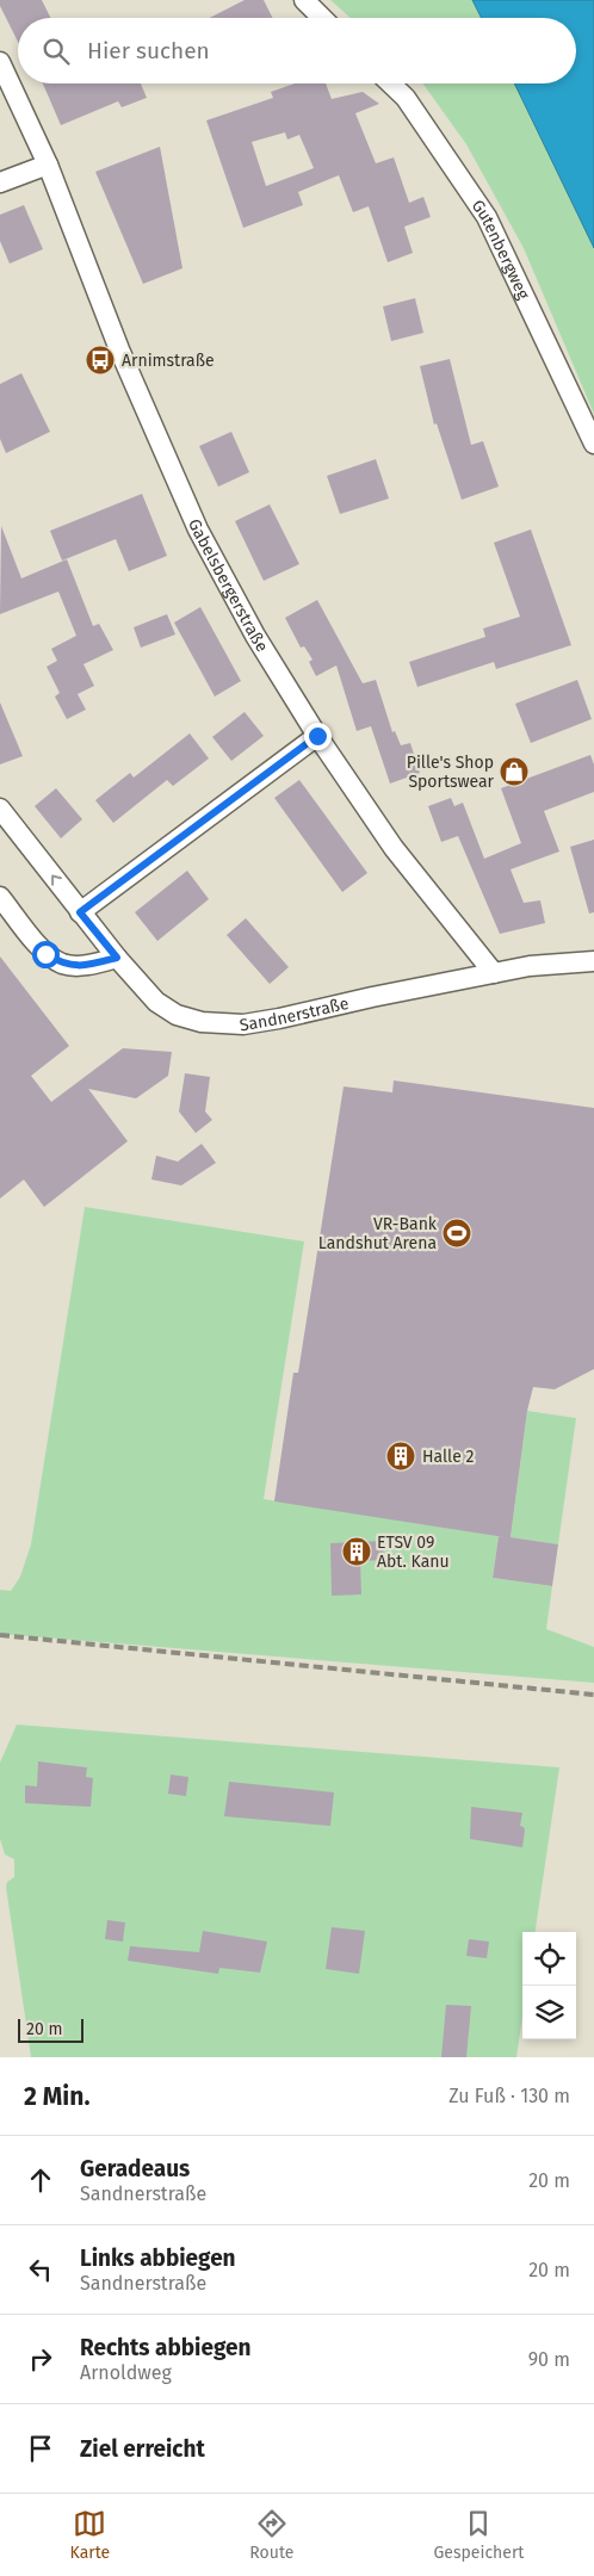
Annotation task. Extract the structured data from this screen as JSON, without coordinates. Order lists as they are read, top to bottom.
{
  "streets": {
    "street": ["Gutenbergweg", "Gabelsbergerstraße", "Sandnerstraße"]
  },
  "crossings": [
    ["Gabelsbergerstraße", "Sandnerstraße"]
  ],
  "places": {
    "bus stop": ["Arnimstraße"],
    "shop": ["Pille's Shop Sportswear"],
    "sports": ["VR-Bank Landshut Arena"],
    "building": ["Halle 2", "ETSV 09 Abt. Kanu"]
  },
  "scale_bar": "20 m",
  "page": {
    "search": "Hier suchen",
    "scale": "20 m",
    "heading": ["2 Min.", "Zu Fuß · 130 m"],
    "list": [
      ["Geradeaus", "Sandnerstraße", "20 m"],
      ["Links abbiegen", "Sandnerstraße", "20 m"],
      ["Rechts abbiegen", "Arnoldweg", "90 m"],
      "Ziel erreicht"
    ],
    "nav": ["Karte", "Route", "Gespeichert"]
  }
}
